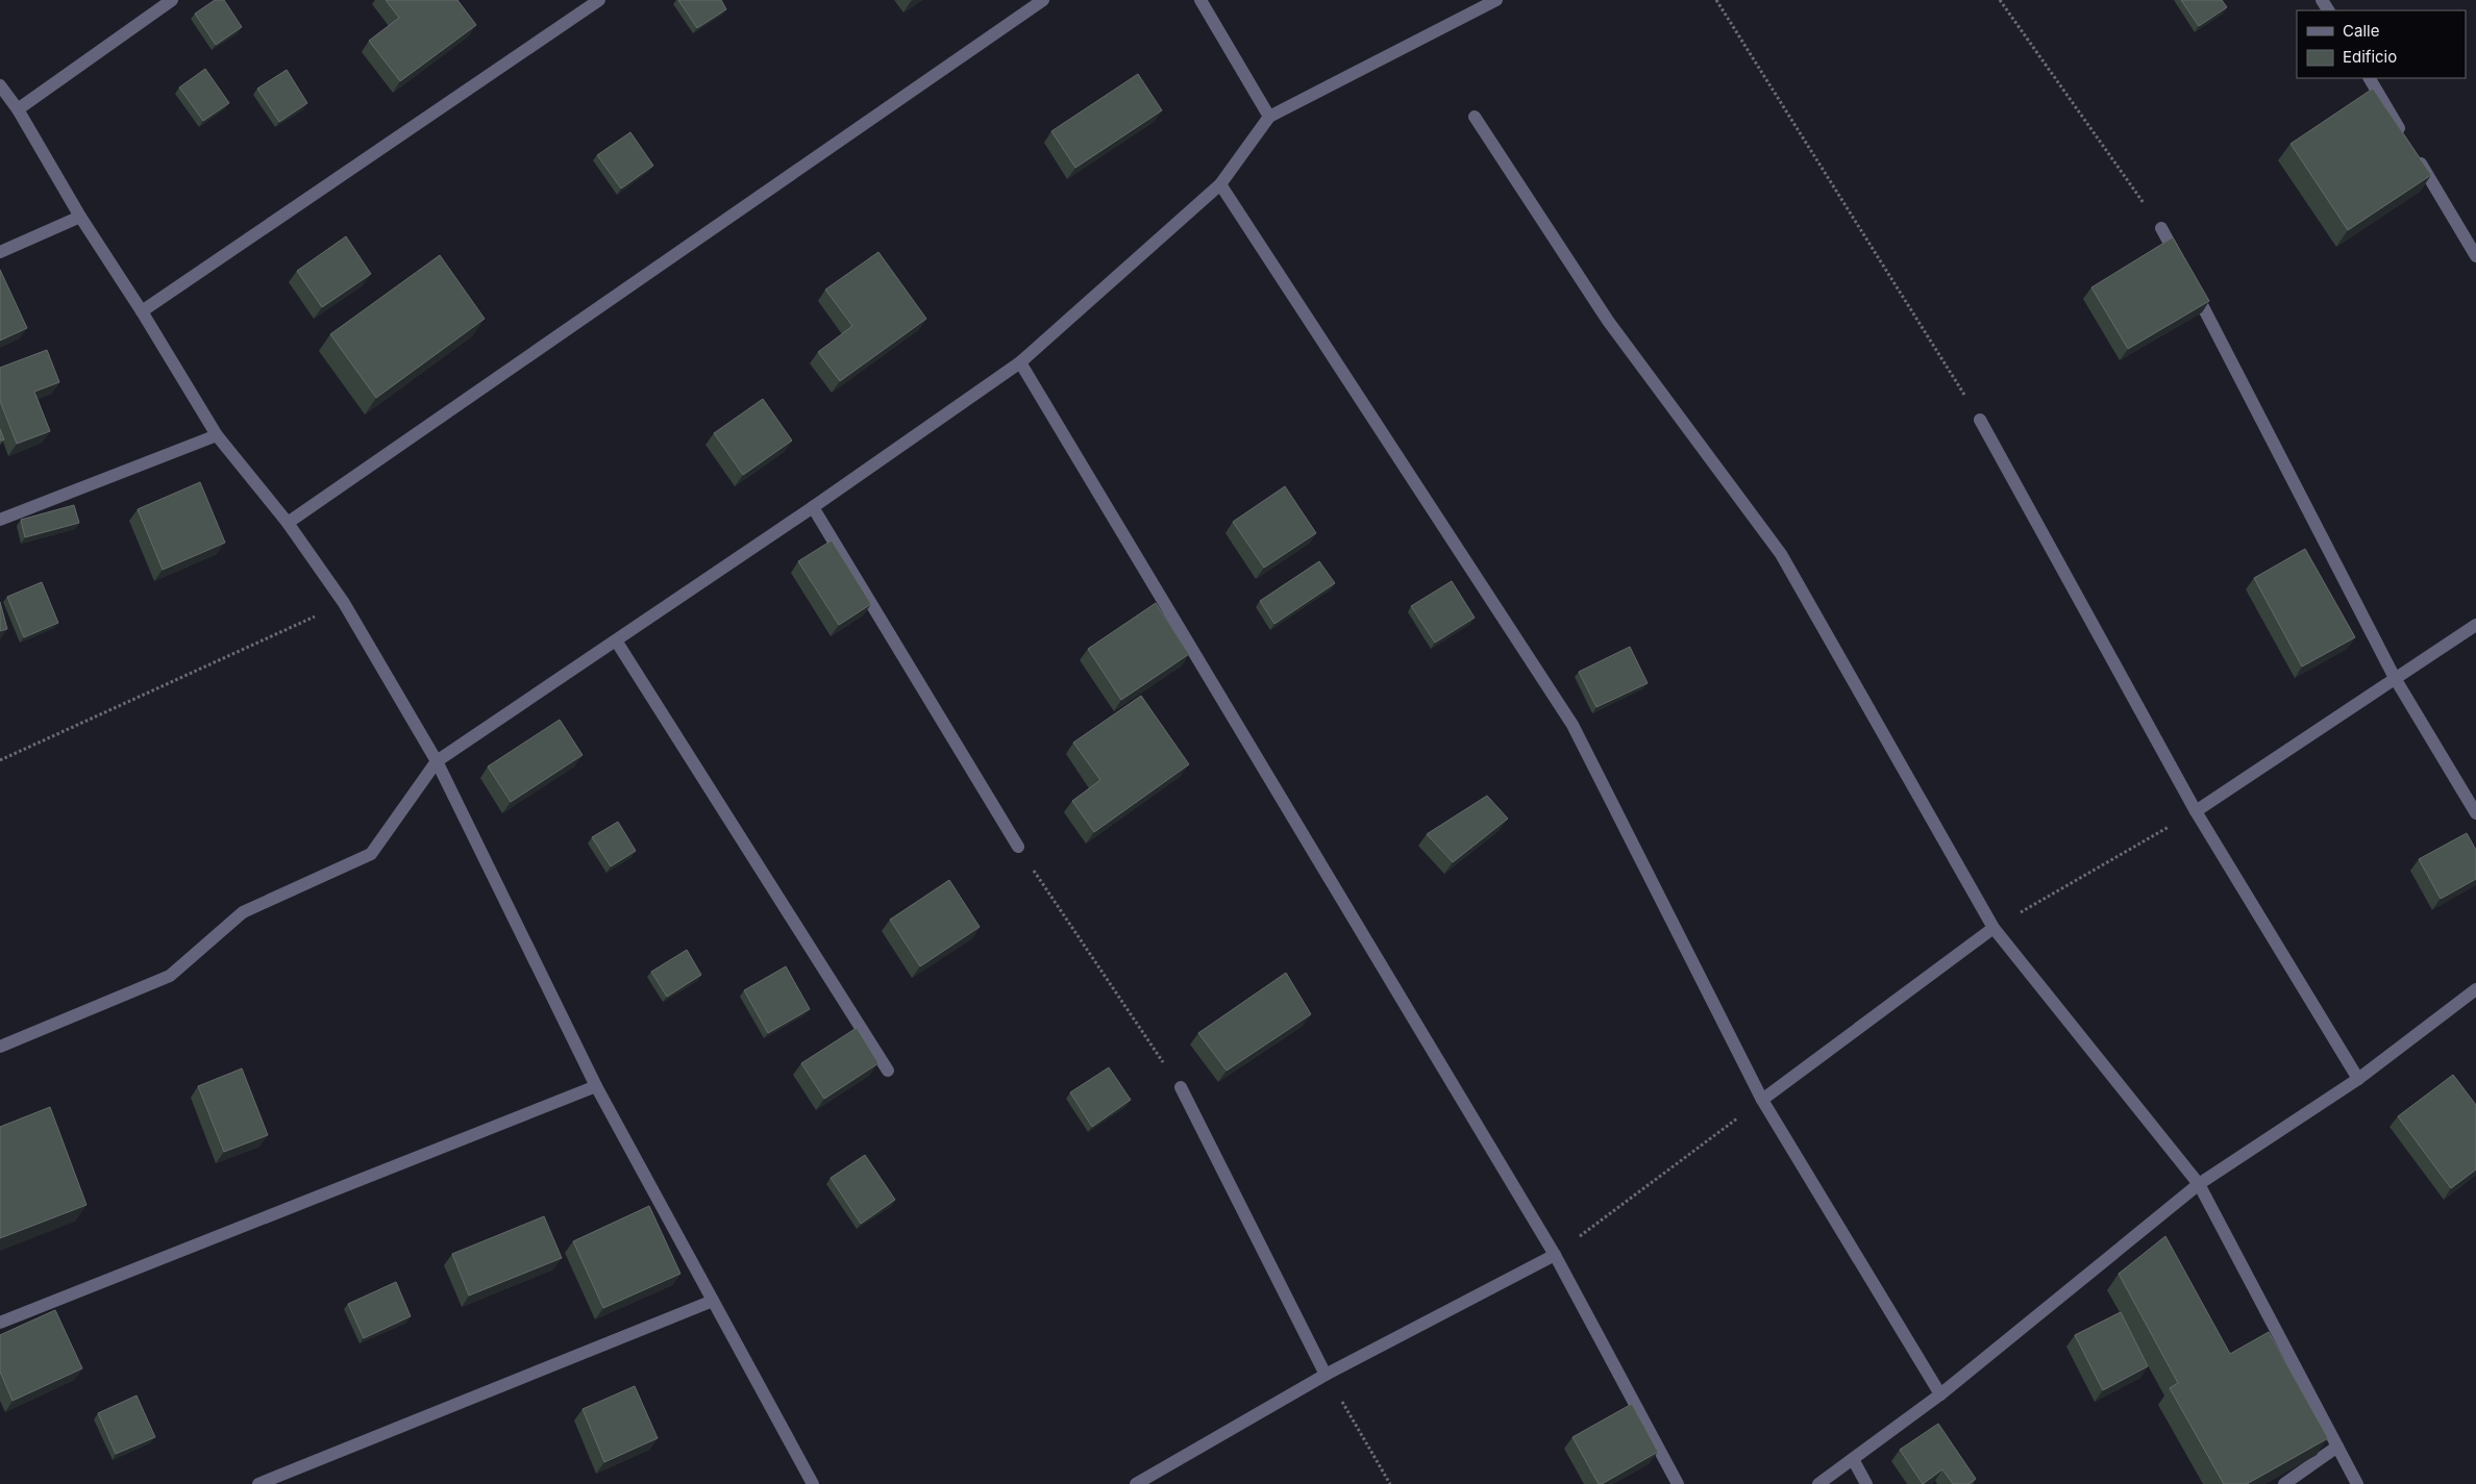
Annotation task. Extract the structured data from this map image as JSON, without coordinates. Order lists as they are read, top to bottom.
{
  "legend": ["Calle", "Edificio"]
}
